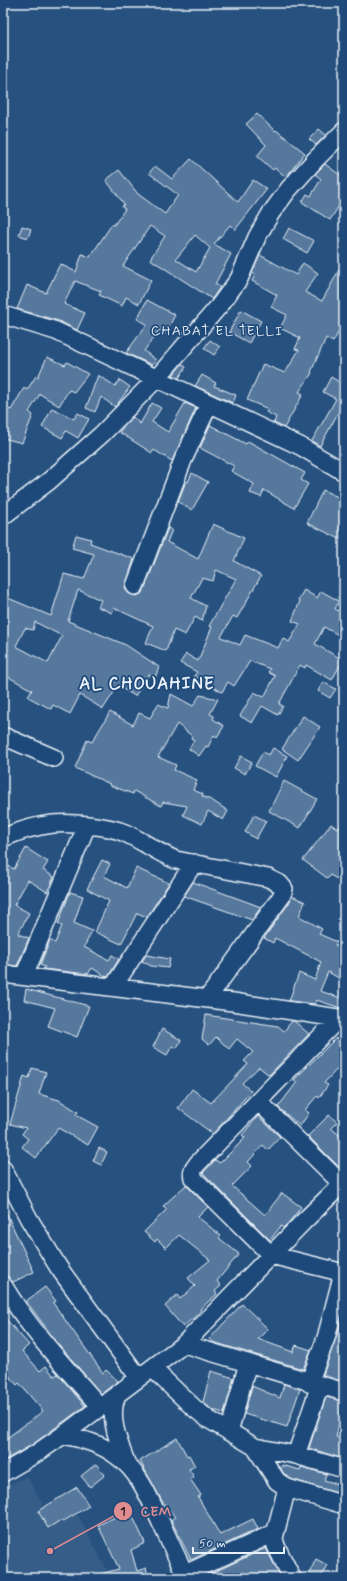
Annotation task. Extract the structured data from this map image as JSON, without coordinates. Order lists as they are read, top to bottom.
{
  "districts": ["CHABAT EL TELLI", "AL CHOUAHINE"],
  "places": ["CEM"],
  "scale_bar": "50 m"
}
